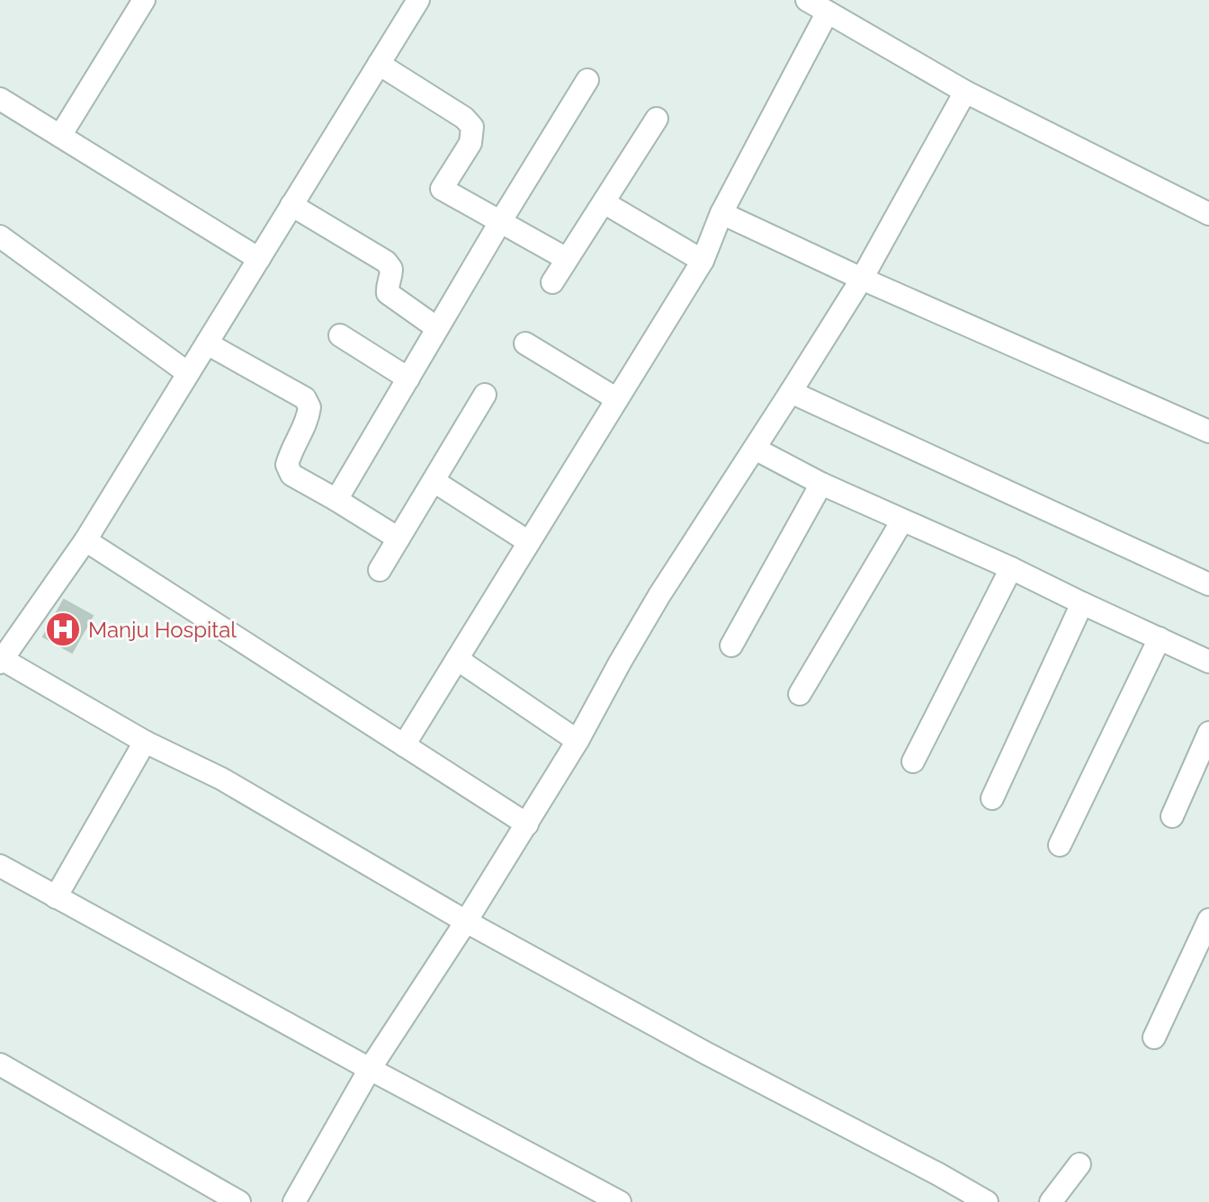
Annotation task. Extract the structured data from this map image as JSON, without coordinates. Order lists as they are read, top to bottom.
{
  "places": {
    "hospital": ["Manju Hospital"]
  }
}
